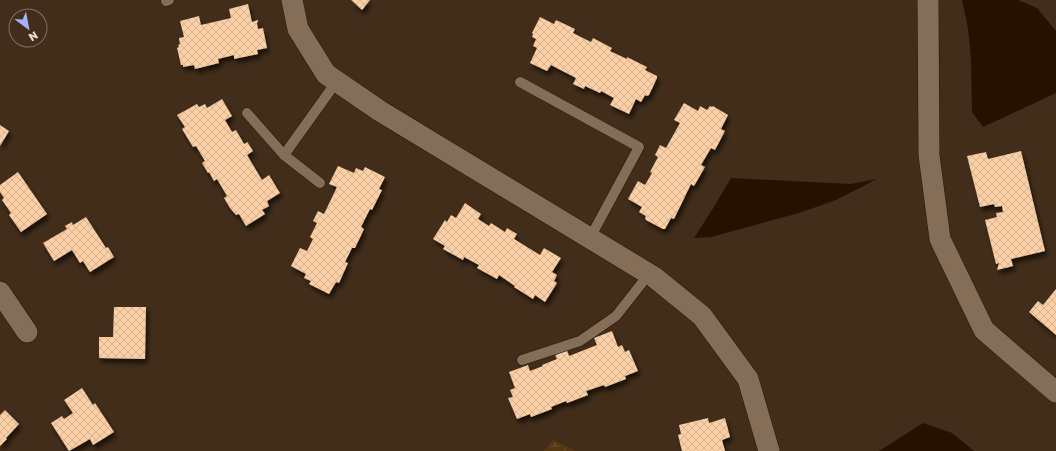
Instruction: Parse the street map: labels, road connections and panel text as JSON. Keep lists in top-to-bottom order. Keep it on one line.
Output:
{"north":"bottom right"}
